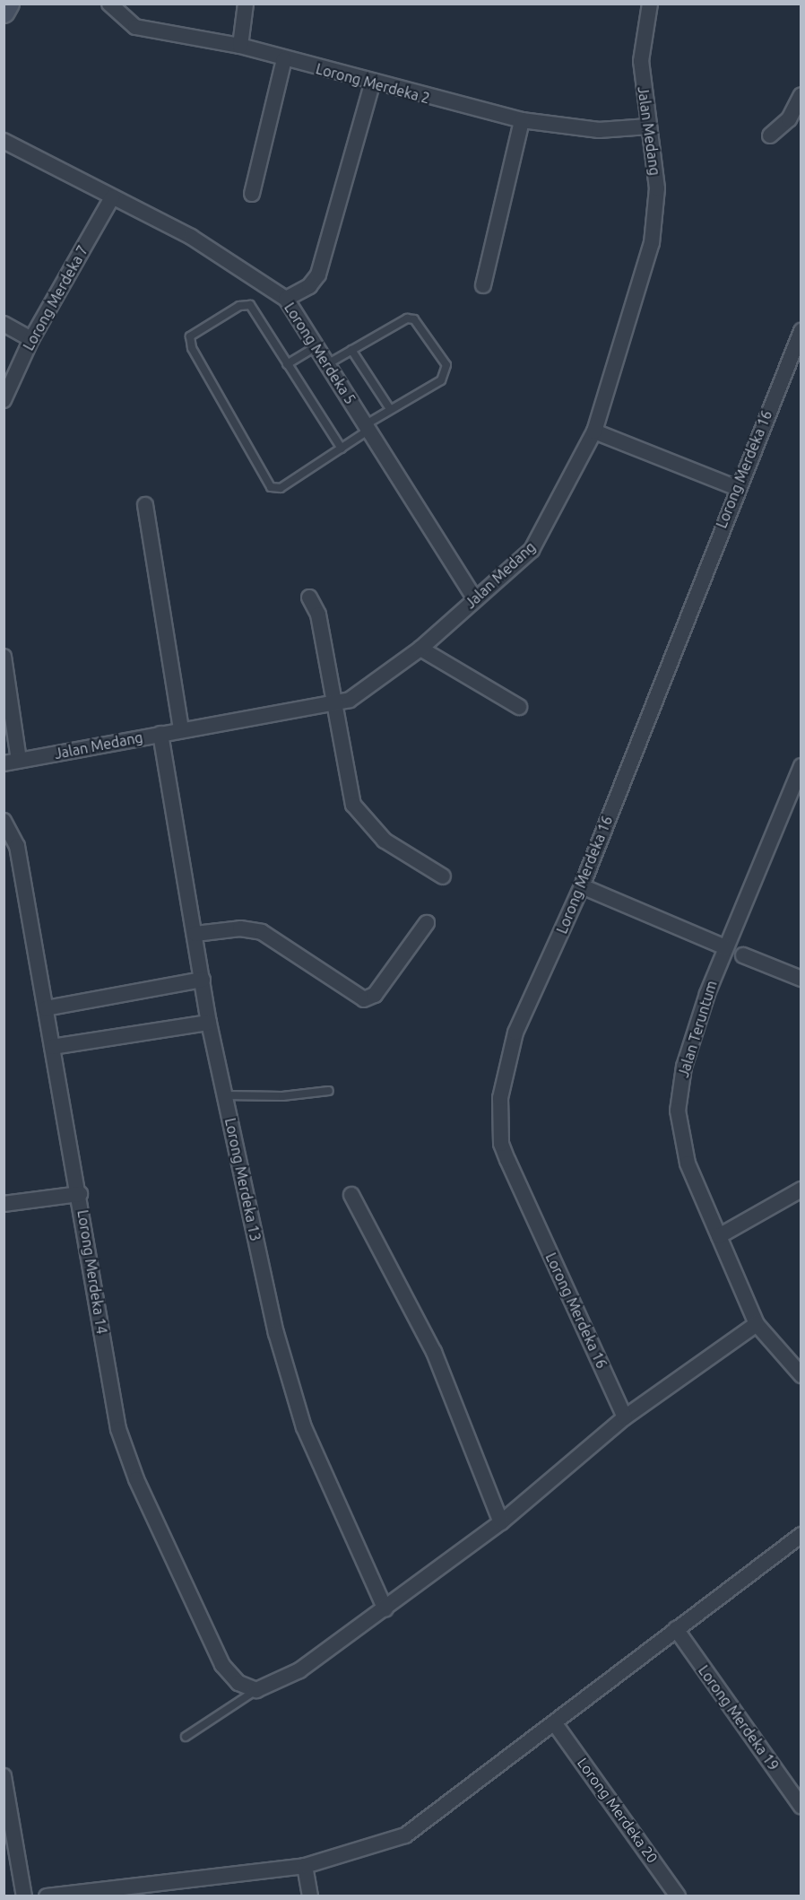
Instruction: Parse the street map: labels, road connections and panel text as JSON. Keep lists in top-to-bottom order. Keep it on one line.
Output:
{"streets":{"street":["Lorong Merdeka 2","Jalan Medang","Lorong Merdeka 7","Lorong Merdeka 5","Lorong Merdeka 16","Jalan Teruntum","Lorong Merdeka 13","Lorong Merdeka 14","Lorong Merdeka 19","Lorong Merdeka 20"]},"crossings":[["Lorong Merdeka 2","Jalan Medang"],["Jalan Medang","Lorong Merdeka 5"],["Jalan Medang","Lorong Merdeka 13"],["Lorong Merdeka 7","Lorong Merdeka 5"]]}
